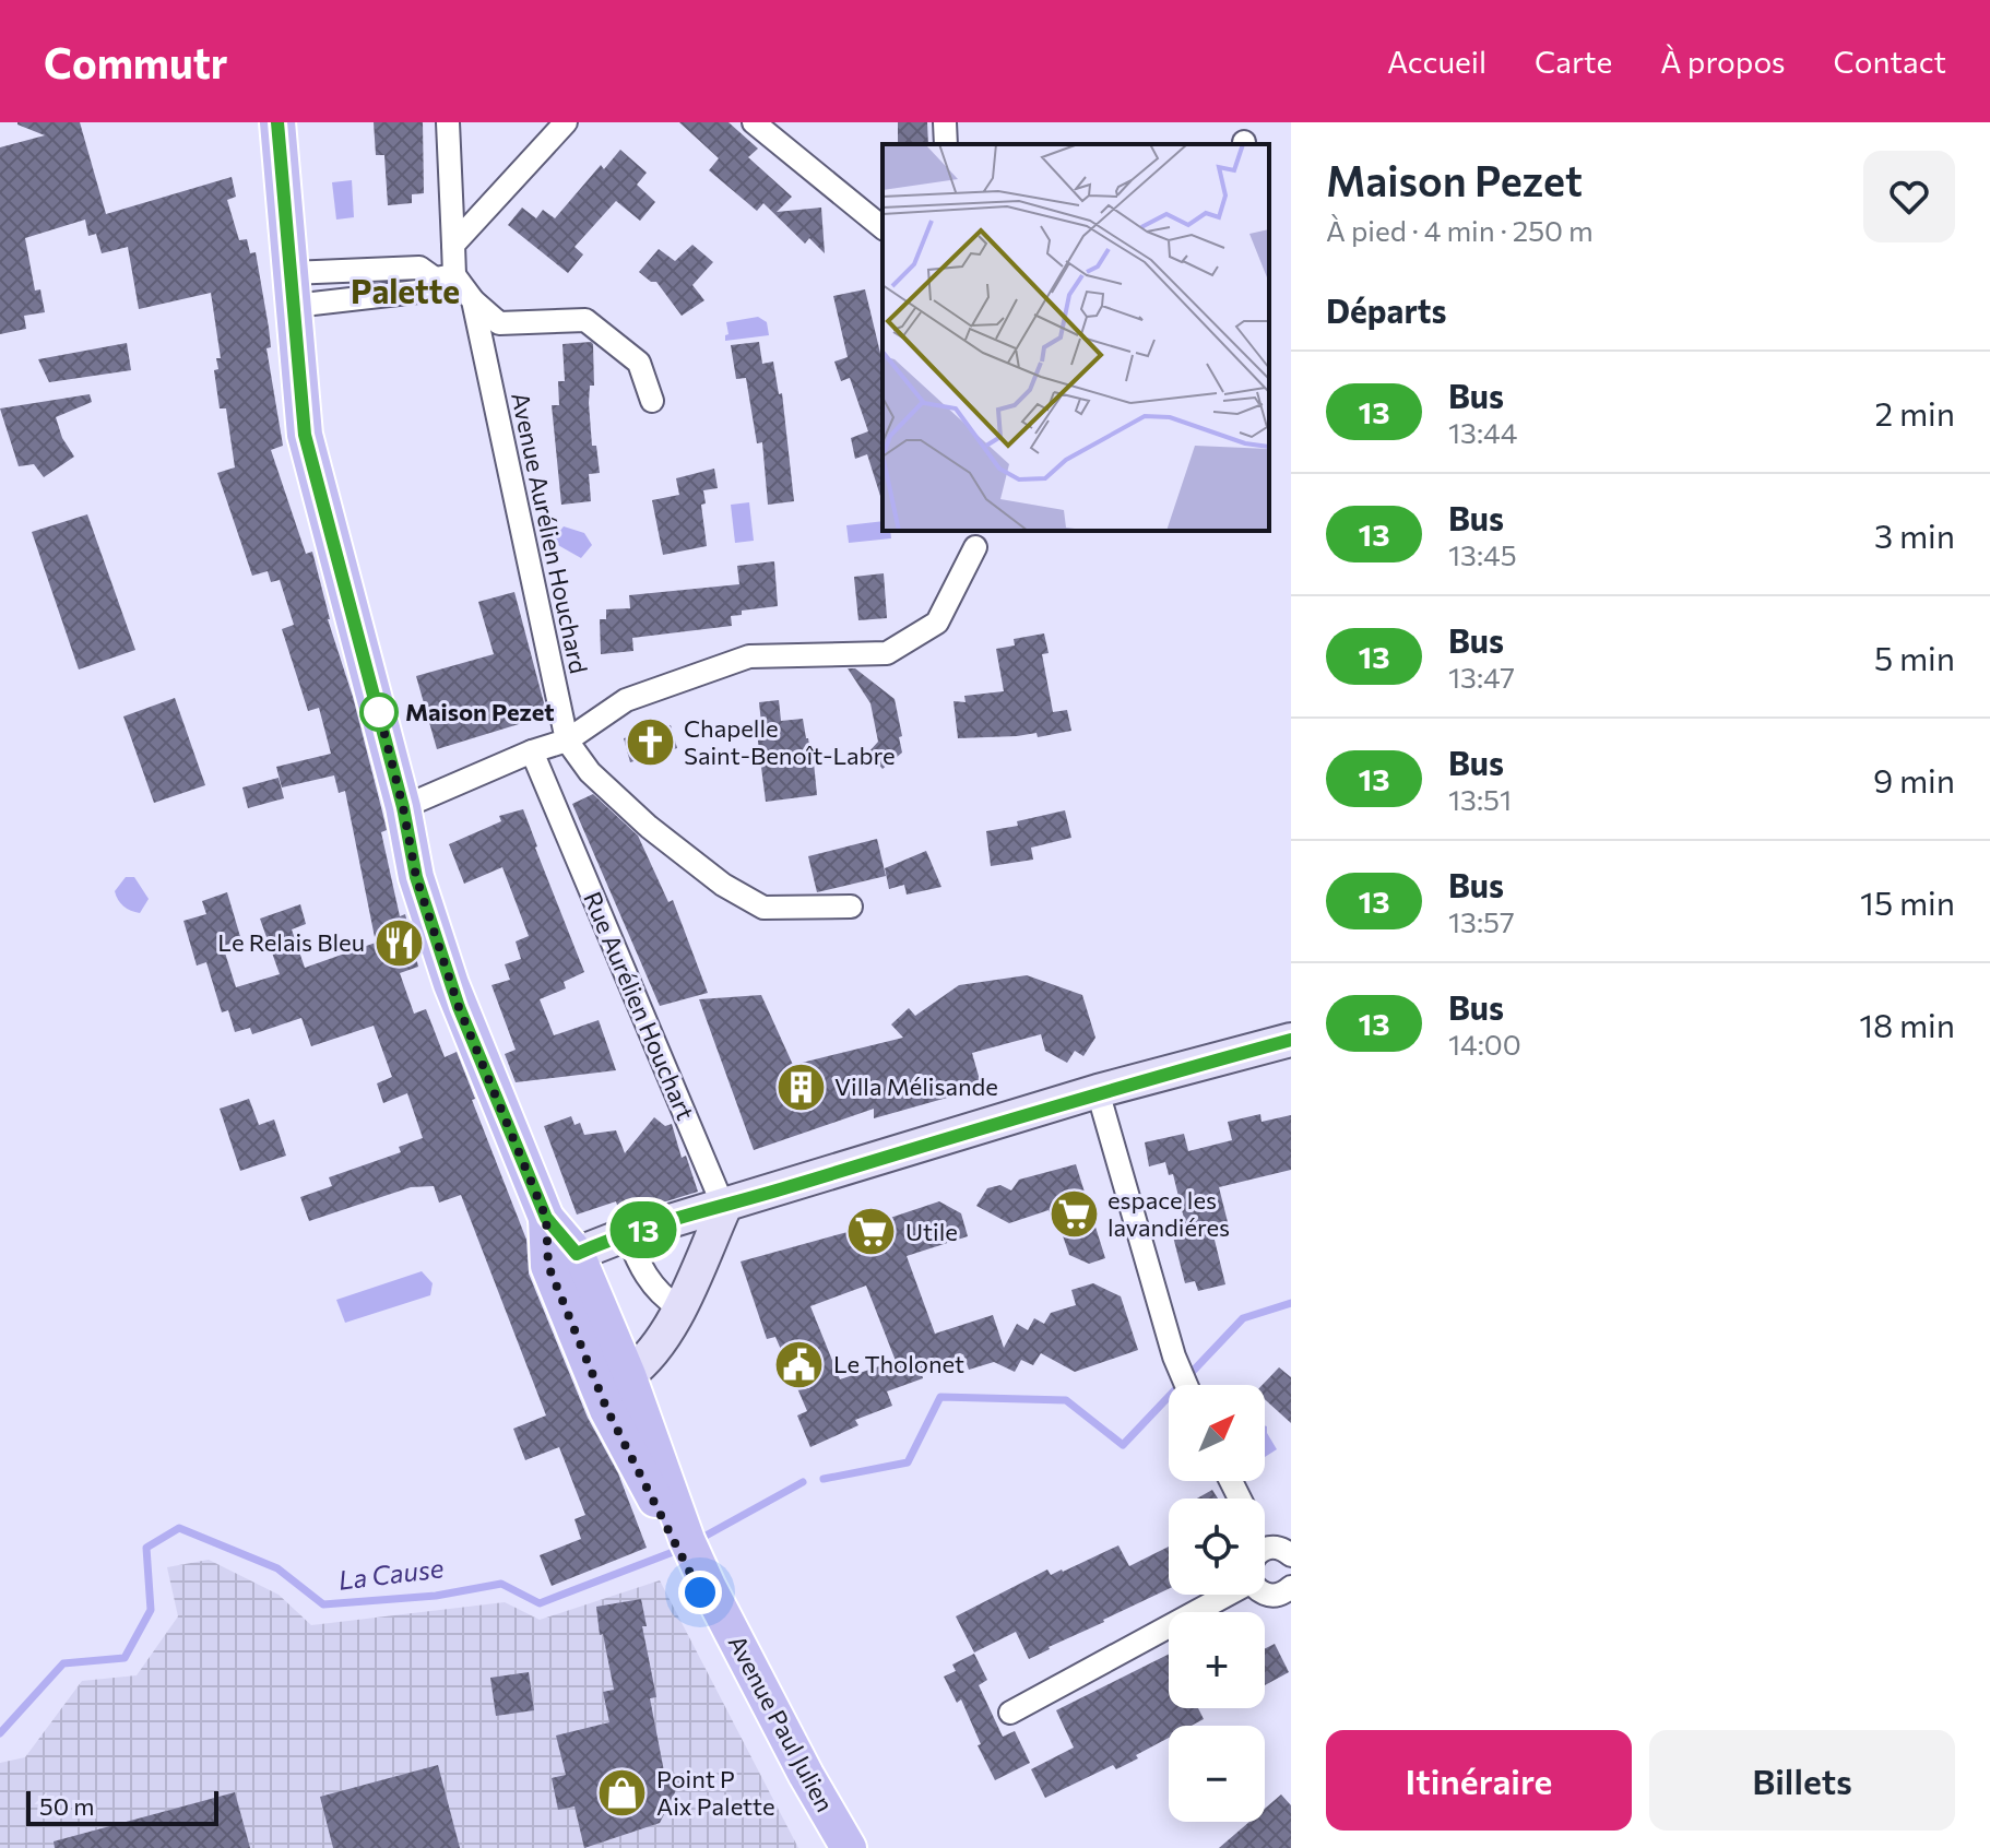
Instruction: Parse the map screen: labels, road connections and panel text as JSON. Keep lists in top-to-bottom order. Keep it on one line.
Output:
{"streets":{"main road":["Avenue Paul Julien"],"street":["Avenue Aurélien Houchard","Rue Aurélien Houchart"]},"districts":["Palette"],"water":["La Cause"],"places":{"other":["Maison Pezet"],"church":["Chapelle Saint-Benoît-Labre"],"restaurant":["Le Relais Bleu"],"building":["Villa Mélisande"],"supermarket":["espace les lavandiéres","Utile"],"public building":["Le Tholonet"],"shop":["Point P Aix Palette"]},"lines":["bus line 13"],"scale_bar":"50 m","north":"top right","page":{"header":"Commutr","nav":["Accueil","Carte","À propos","Contact"],"on_map":"13","heading":[["Maison Pezet","À pied · 4 min · 250 m"],"Départs"],"list":[{"mark":"13","name":"Bus","note":"13:44","value":"2 min"},{"mark":"13","name":"Bus","note":"13:45","value":"3 min"},{"mark":"13","name":"Bus","note":"13:47","value":"5 min"},{"mark":"13","name":"Bus","note":"13:51","value":"9 min"},{"mark":"13","name":"Bus","note":"13:57","value":"15 min"},{"mark":"13","name":"Bus","note":"14:00","value":"18 min"}],"map_buttons":["+","−"],"buttons":["Itinéraire","Billets"],"scale":"50 m"}}
